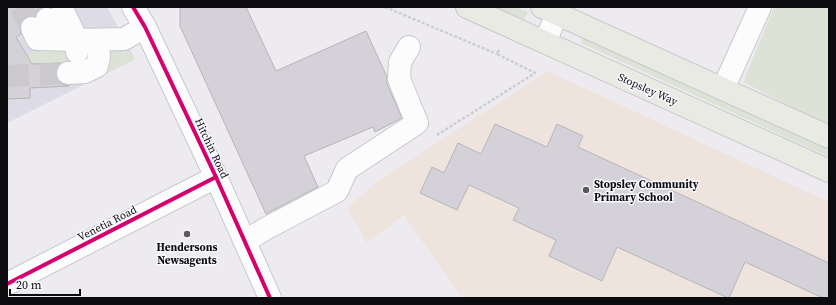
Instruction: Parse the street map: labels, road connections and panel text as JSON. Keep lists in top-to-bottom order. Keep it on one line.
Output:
{"streets":{"main road":["Stopsley Way"],"street":["Hitchin Road","Venetia Road"]},"crossings":[["Hitchin Road","Venetia Road"]],"places":["Stopsley Community Primary School","Hendersons Newsagents"],"scale_bar":"20 m"}
